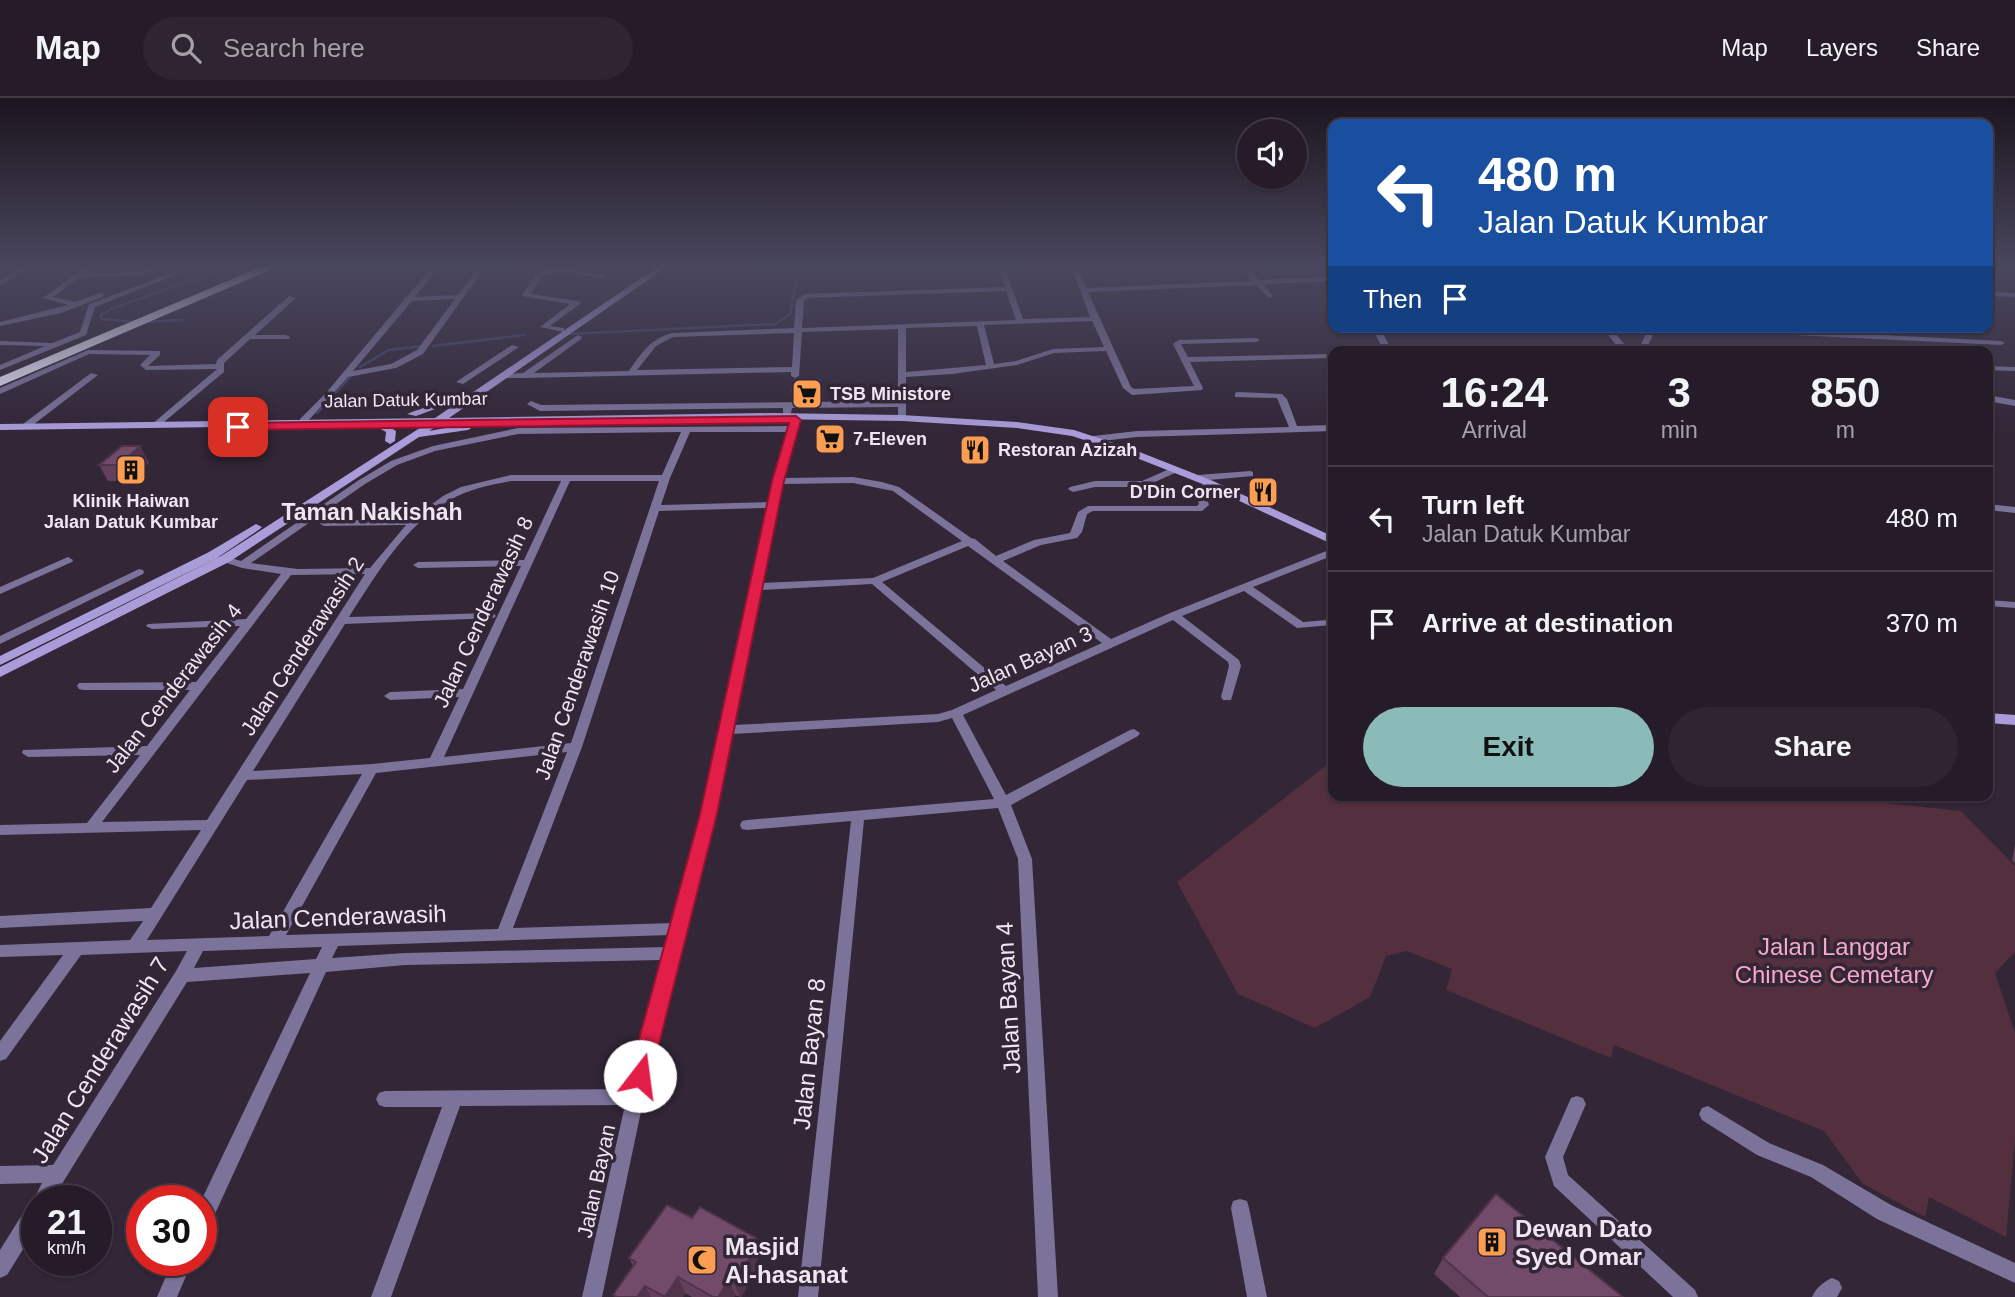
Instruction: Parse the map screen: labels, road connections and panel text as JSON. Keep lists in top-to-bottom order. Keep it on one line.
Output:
{"streets":{"main road":["Jalan Datuk Kumbar"],"street":["Jalan Cenderawasih 8","Jalan Cenderawasih 2","Jalan Bayan 3","Jalan Cenderawasih 10","Jalan Cenderawasih 4","Jalan Cenderawasih","Jalan Bayan 4","Jalan Bayan 8","Jalan Cenderawasih 7","Jalan Bayan"]},"crossings":[["Jalan Datuk Kumbar","Jalan Bayan"],["Jalan Cenderawasih 8","Jalan Cenderawasih 2"],["Jalan Cenderawasih 2","Jalan Cenderawasih 10"],["Jalan Cenderawasih 2","Jalan Cenderawasih"],["Jalan Bayan 3","Jalan Bayan 4"],["Jalan Bayan 3","Jalan Bayan"],["Jalan Cenderawasih 10","Jalan Cenderawasih"],["Jalan Cenderawasih","Jalan Cenderawasih 7"],["Jalan Cenderawasih","Jalan Bayan"]],"districts":["Taman Nakishah"],"parks":["Jalan Langgar Chinese Cemetary"],"places":{"supermarket":["TSB Ministore","7-Eleven"],"restaurant":["Restoran Azizah","D'Din Corner"],"building":["Klinik Haiwan Jalan Datuk Kumbar","Dewan Dato Syed Omar"],"mosque":["Masjid Al-hasanat"]},"page":{"header":"Map","search":"Search here","nav":["Map","Layers","Share"],"turn":["480 m","Jalan Datuk Kumbar"],"then":"Then","eta":["16:24","Arrival","3","min","850","m"],"list":[{"name":"Turn left","note":"Jalan Datuk Kumbar","value":"480 m"},{"name":"Arrive at destination","value":"370 m"}],"buttons":["Exit","Share"],"speed":"21 km/h","limit":"30"}}
